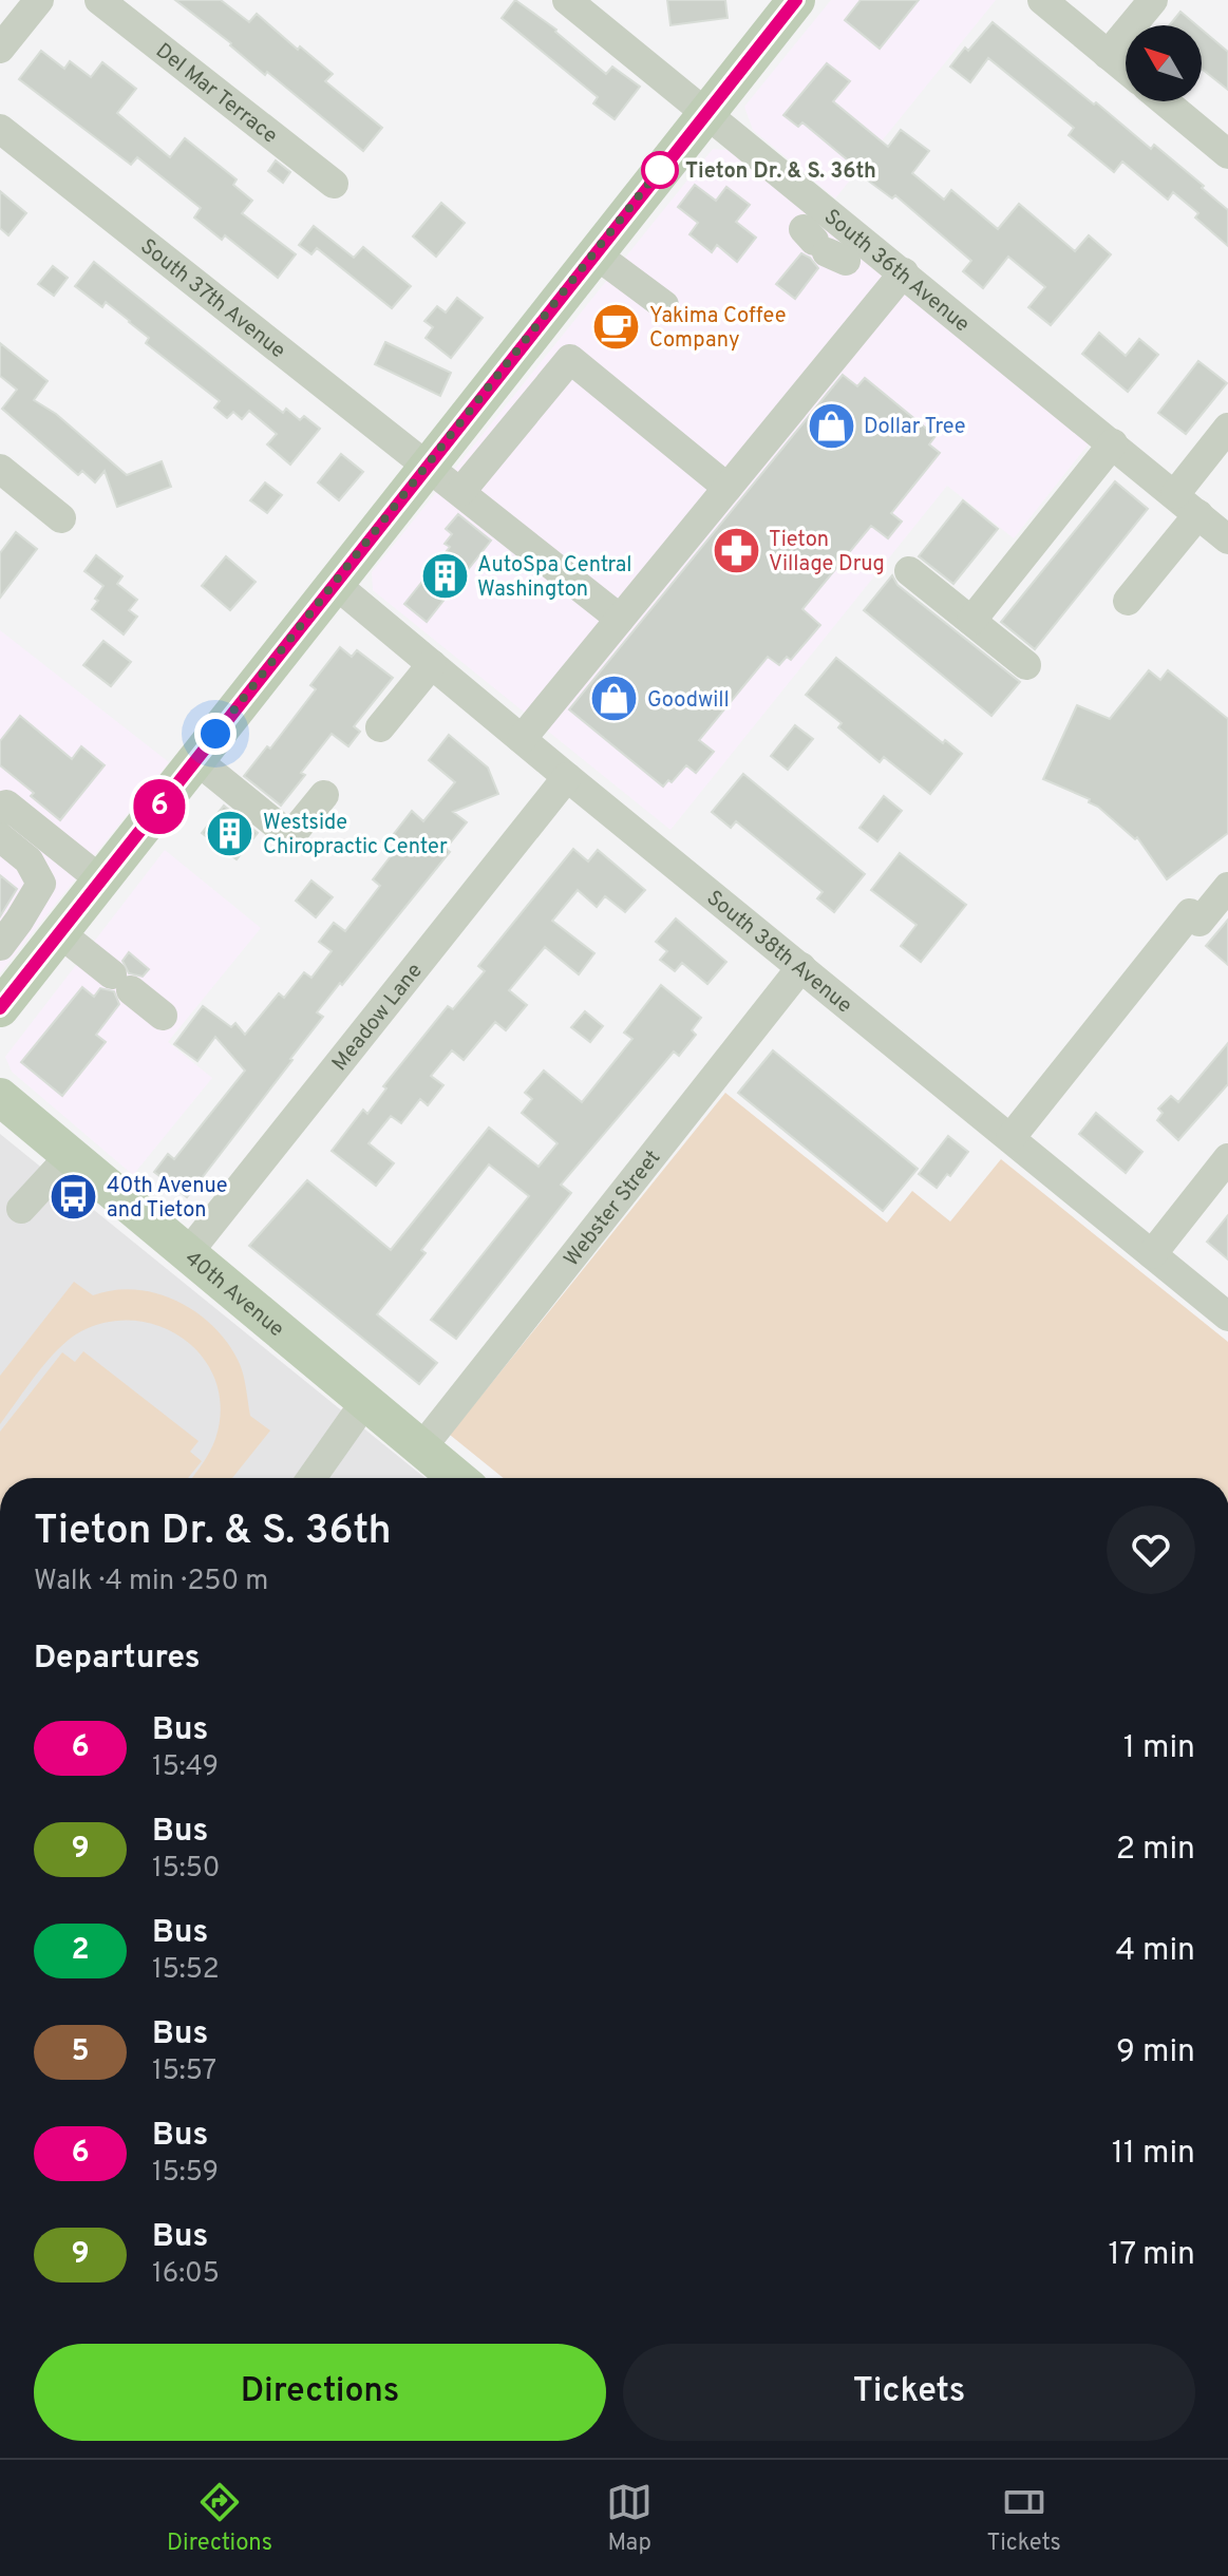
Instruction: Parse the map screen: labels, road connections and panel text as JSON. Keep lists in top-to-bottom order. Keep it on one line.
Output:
{"streets":{"main road":["40th Avenue"],"street":["Del Mar Terrace","South 36th Avenue","South 37th Avenue","South 38th Avenue","Meadow Lane","Webster Street"]},"crossings":[["South 38th Avenue","Meadow Lane"],["South 38th Avenue","Webster Street"],["Meadow Lane","40th Avenue"],["Webster Street","40th Avenue"]],"places":{"other":["Tieton Dr. & S. 36th"],"cafe":["Yakima Coffee Company"],"shop":["Dollar Tree","Goodwill"],"pharmacy":["Tieton Village Drug"],"building":["AutoSpa Central Washington","Westside Chiropractic Center"],"bus stop":["40th Avenue and Tieton"]},"lines":["bus line 6"],"north":"top left","page":{"on_map":"6","heading":[["Tieton Dr. & S. 36th","Walk · 4 min · 250 m"],"Departures"],"list":[{"mark":"6","name":"Bus","note":"15:49","value":"1 min"},{"mark":"9","name":"Bus","note":"15:50","value":"2 min"},{"mark":"2","name":"Bus","note":"15:52","value":"4 min"},{"mark":"5","name":"Bus","note":"15:57","value":"9 min"},{"mark":"6","name":"Bus","note":"15:59","value":"11 min"},{"mark":"9","name":"Bus","note":"16:05","value":"17 min"}],"buttons":["Directions","Tickets"],"tabs":["Directions","Map","Tickets"]}}
